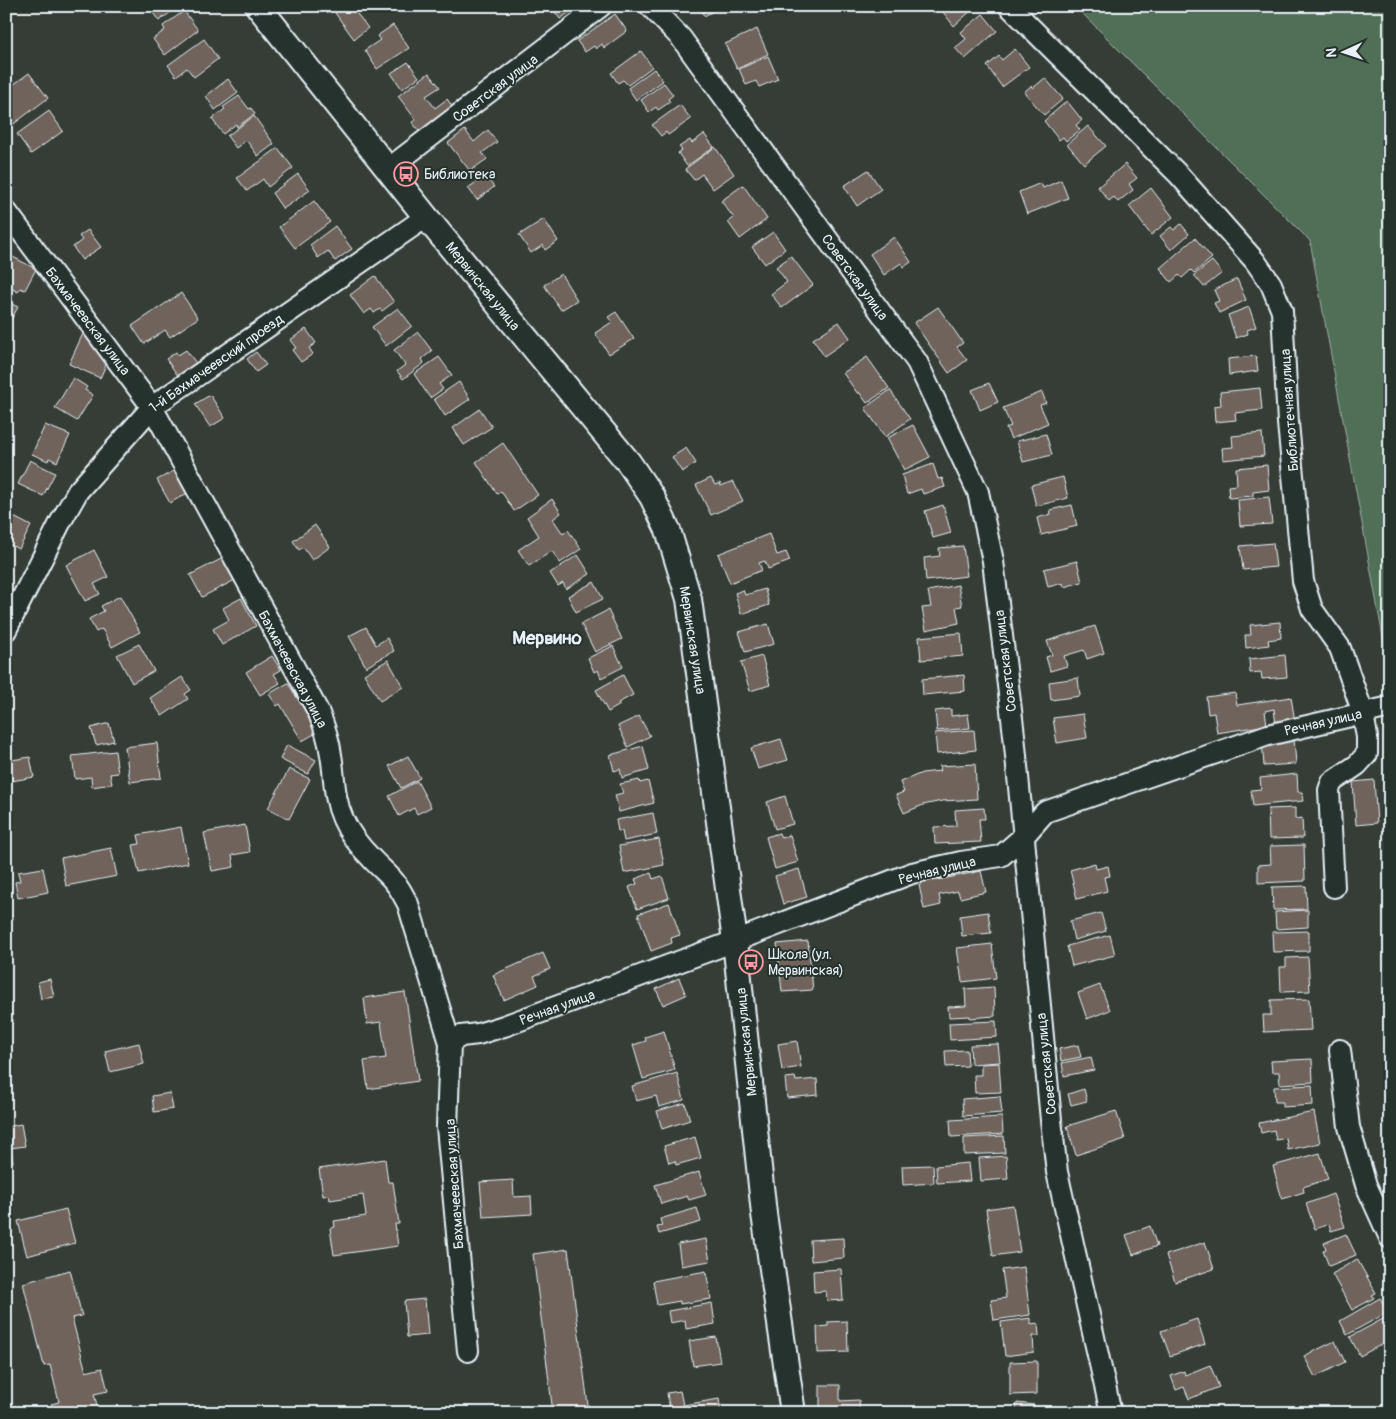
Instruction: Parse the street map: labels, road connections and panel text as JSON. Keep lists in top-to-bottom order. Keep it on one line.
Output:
{"streets":{"street":["Советская улица","Мервинская улица","Бахмачеевская улица","1-й Бахмачеевский проезд","Библиотечная улица","Речная улица"]},"crossings":[["Советская улица","Мервинская улица"],["Советская улица","Речная улица"],["Мервинская улица","1-й Бахмачеевский проезд"],["Мервинская улица","Речная улица"],["Бахмачеевская улица","1-й Бахмачеевский проезд"],["Бахмачеевская улица","Речная улица"],["Библиотечная улица","Речная улица"]],"districts":["Мервино"],"places":{"bus stop":["Библиотека","Школа (ул. Мервинская)"]},"north":"left"}
